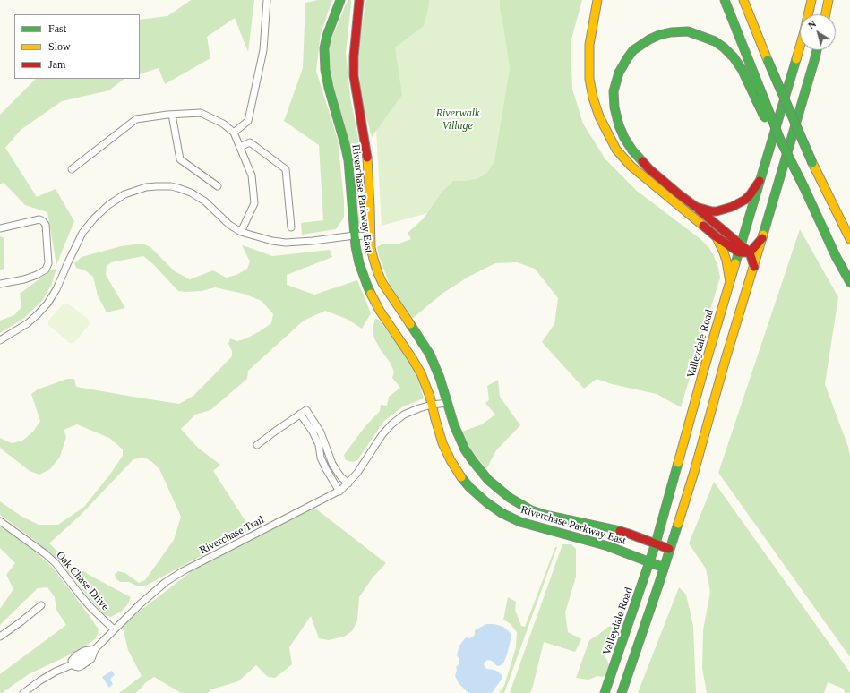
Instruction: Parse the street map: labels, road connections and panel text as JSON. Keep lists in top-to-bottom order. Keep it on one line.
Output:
{"streets":{"main road":["Riverchase Parkway East","Valleydale Road"],"street":["Riverchase Trail","Oak Chase Drive"]},"crossings":[["Riverchase Parkway East","Valleydale Road"],["Riverchase Parkway East","Riverchase Trail"],["Riverchase Trail","Oak Chase Drive"]],"parks":["Riverwalk Village"],"legend":["Fast","Slow","Jam"],"north":"top left"}
